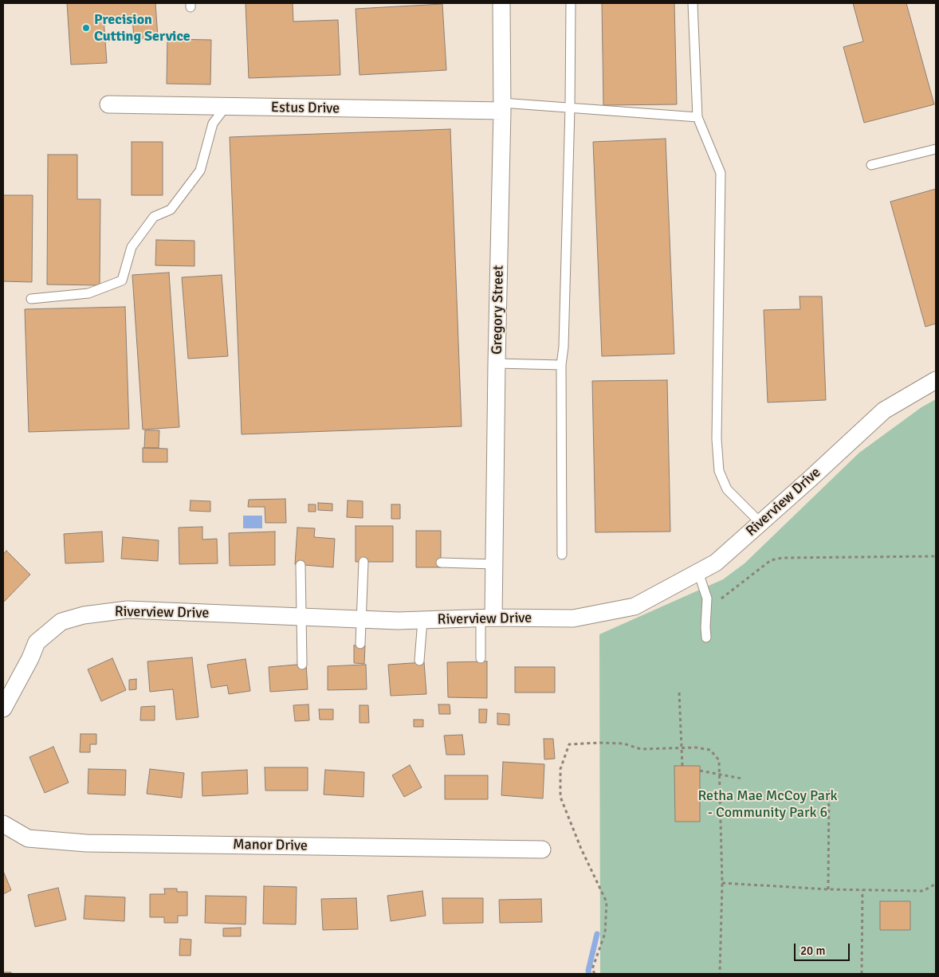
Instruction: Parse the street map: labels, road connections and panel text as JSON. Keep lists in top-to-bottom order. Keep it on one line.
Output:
{"streets":{"street":["Estus Drive","Gregory Street","Riverview Drive","Manor Drive"]},"crossings":[["Estus Drive","Gregory Street"],["Gregory Street","Riverview Drive"]],"parks":["Retha Mae McCoy Park - Community Park 6"],"places":["Precision Cutting Service"],"scale_bar":"20 m"}
